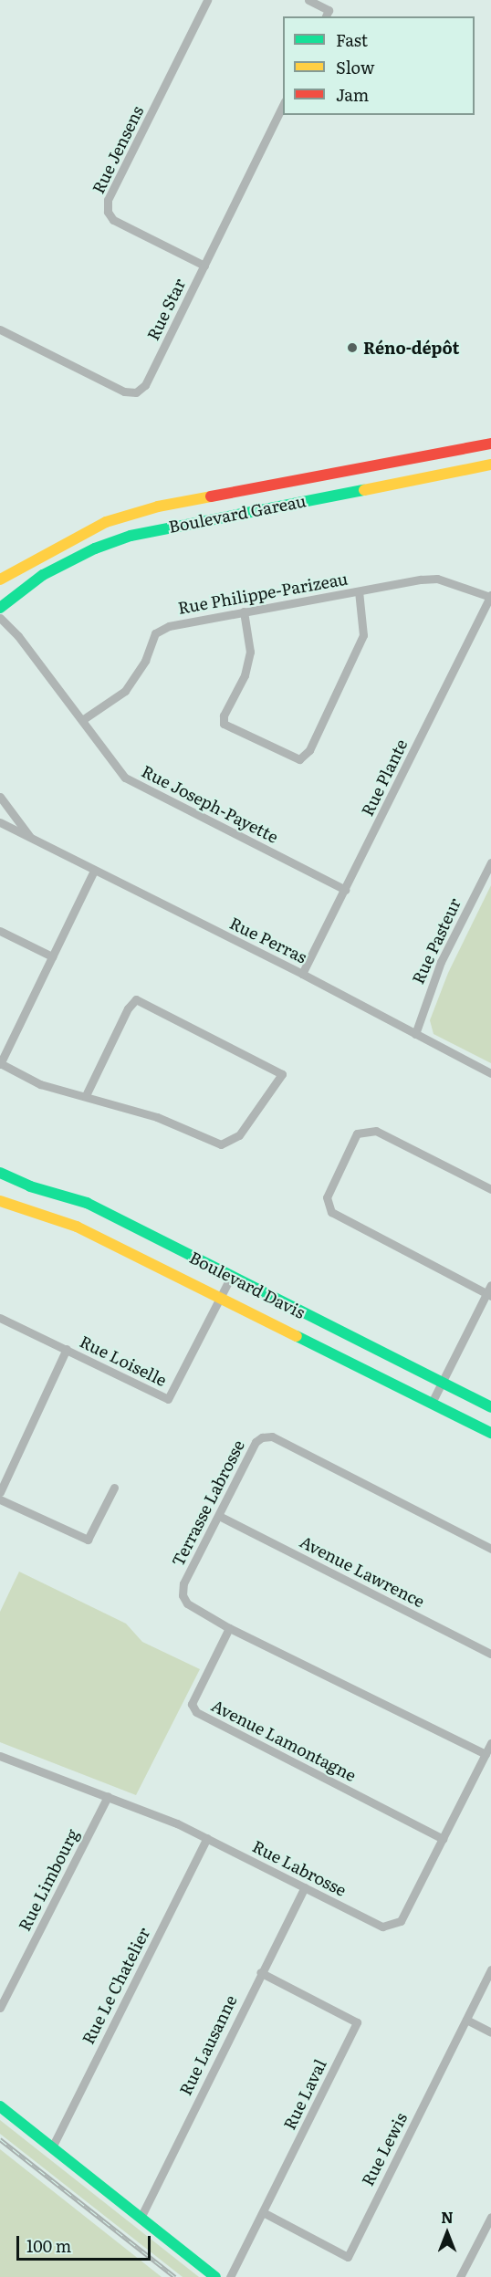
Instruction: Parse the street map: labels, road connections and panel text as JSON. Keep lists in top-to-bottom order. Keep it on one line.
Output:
{"streets":{"street":["Rue Jensens","Rue Star","Boulevard Gareau","Rue Philippe-Parizeau","Rue Plante","Rue Joseph-Payette","Rue Perras","Rue Pasteur","Boulevard Davis","Rue Loiselle","Terrasse Labrosse","Avenue Lawrence","Avenue Lamontagne","Rue Labrosse","Rue Limbourg","Rue Le Chatelier","Rue Lausanne","Rue Laval","Rue Lewis"]},"crossings":[["Rue Jensens","Rue Star"],["Rue Philippe-Parizeau","Rue Plante"],["Rue Philippe-Parizeau","Rue Joseph-Payette"],["Rue Plante","Rue Joseph-Payette"],["Rue Plante","Rue Perras"],["Rue Perras","Rue Pasteur"],["Boulevard Davis","Rue Loiselle"],["Terrasse Labrosse","Avenue Lawrence"],["Terrasse Labrosse","Avenue Lamontagne"],["Terrasse Labrosse","Rue Labrosse"],["Avenue Lamontagne","Rue Labrosse"],["Rue Labrosse","Rue Limbourg"],["Rue Labrosse","Rue Le Chatelier"],["Rue Labrosse","Rue Lausanne"],["Rue Lausanne","Rue Laval"],["Rue Laval","Rue Lewis"]],"places":["Réno-dépôt"],"legend":["Fast","Slow","Jam"],"scale_bar":"100 m","north":"top"}
